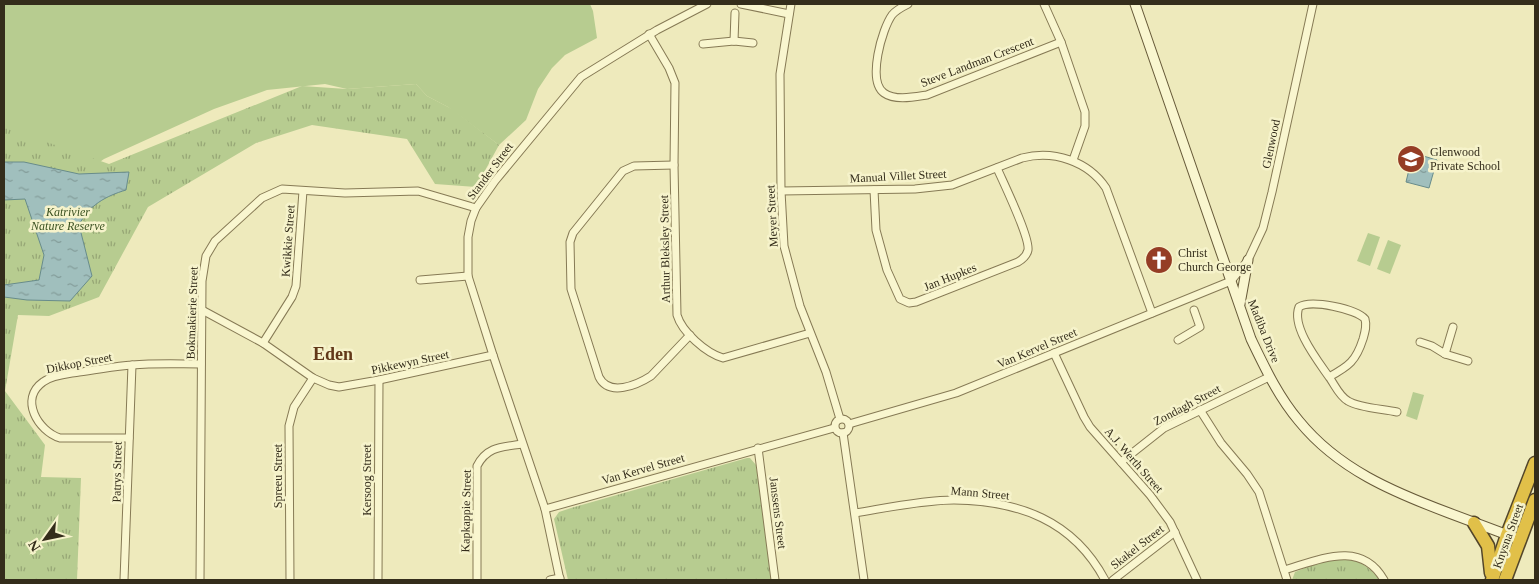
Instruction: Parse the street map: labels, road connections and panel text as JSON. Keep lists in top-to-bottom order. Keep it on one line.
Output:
{"streets":{"highway":["Knysna Street"],"street":["Steve Landman Crescent","Glenwood","Stander Street","Manual Villet Street","Meyer Street","Kwikkie Street","Arthur Bleksley Street","Jan Hupkes","Bokmakierie Street","Madiba Drive","Van Kervel Street","Pikkewyn Street","Dikkop Street","Zondagh Street","A.J. Werth Street","Patrys Street","Spreeu Street","Kersoog Street","Mann Street","Kapkappie Street","Janssens Street","Skakel Street"]},"crossings":[["Glenwood","Madiba Drive"],["Glenwood","Van Kervel Street"],["Stander Street","Arthur Bleksley Street"],["Stander Street","Bokmakierie Street"],["Stander Street","Van Kervel Street"],["Stander Street","Pikkewyn Street"],["Stander Street","Kapkappie Street"],["Manual Villet Street","Meyer Street"],["Manual Villet Street","Jan Hupkes"],["Manual Villet Street","Van Kervel Street"],["Meyer Street","Arthur Bleksley Street"],["Meyer Street","Van Kervel Street"],["Kwikkie Street","Bokmakierie Street"],["Kwikkie Street","Pikkewyn Street"],["Bokmakierie Street","Pikkewyn Street"],["Bokmakierie Street","Dikkop Street"],["Madiba Drive","Van Kervel Street"],["Madiba Drive","Zondagh Street"],["Madiba Drive","Knysna Street"],["Van Kervel Street","A.J. Werth Street"],["Van Kervel Street","Janssens Street"],["Pikkewyn Street","Spreeu Street"],["Pikkewyn Street","Kersoog Street"],["Dikkop Street","Patrys Street"],["Zondagh Street","A.J. Werth Street"],["A.J. Werth Street","Skakel Street"]],"districts":["Eden"],"parks":["Katrivier Nature Reserve"],"places":{"school or university":["Glenwood Private School"],"church":["Christ Church George"]},"north":"bottom left"}
